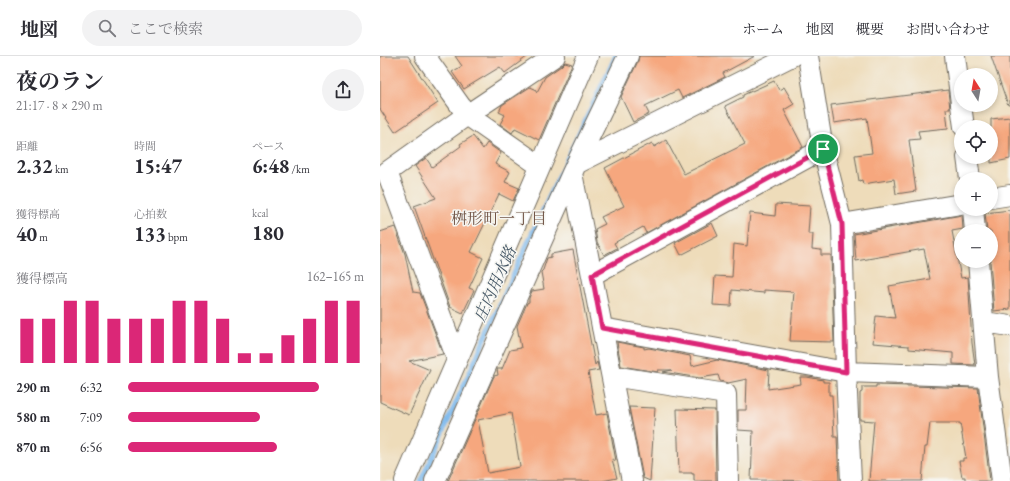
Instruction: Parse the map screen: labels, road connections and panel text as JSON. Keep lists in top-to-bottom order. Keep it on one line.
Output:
{"districts":["桝形町一丁目"],"water":["庄内用水路"],"north":"top","page":{"header":"地図","search":"ここで検索","nav":["ホーム","地図","概要","お問い合わせ"],"heading":["夜のラン","21:17 · 8 × 290 m"],"map_buttons":["+","−"],"stats":[["距離","2.32 km"],["時間","15:47"],["ペース","6:48 /km"],["獲得標高","40 m"],["心拍数","133 bpm"],["kcal","180"]],"chart":["獲得標高","162–165 m"],"list":[{"name":"290 m","note":"6:32"},{"name":"580 m","note":"7:09"},{"name":"870 m","note":"6:56"}]}}
